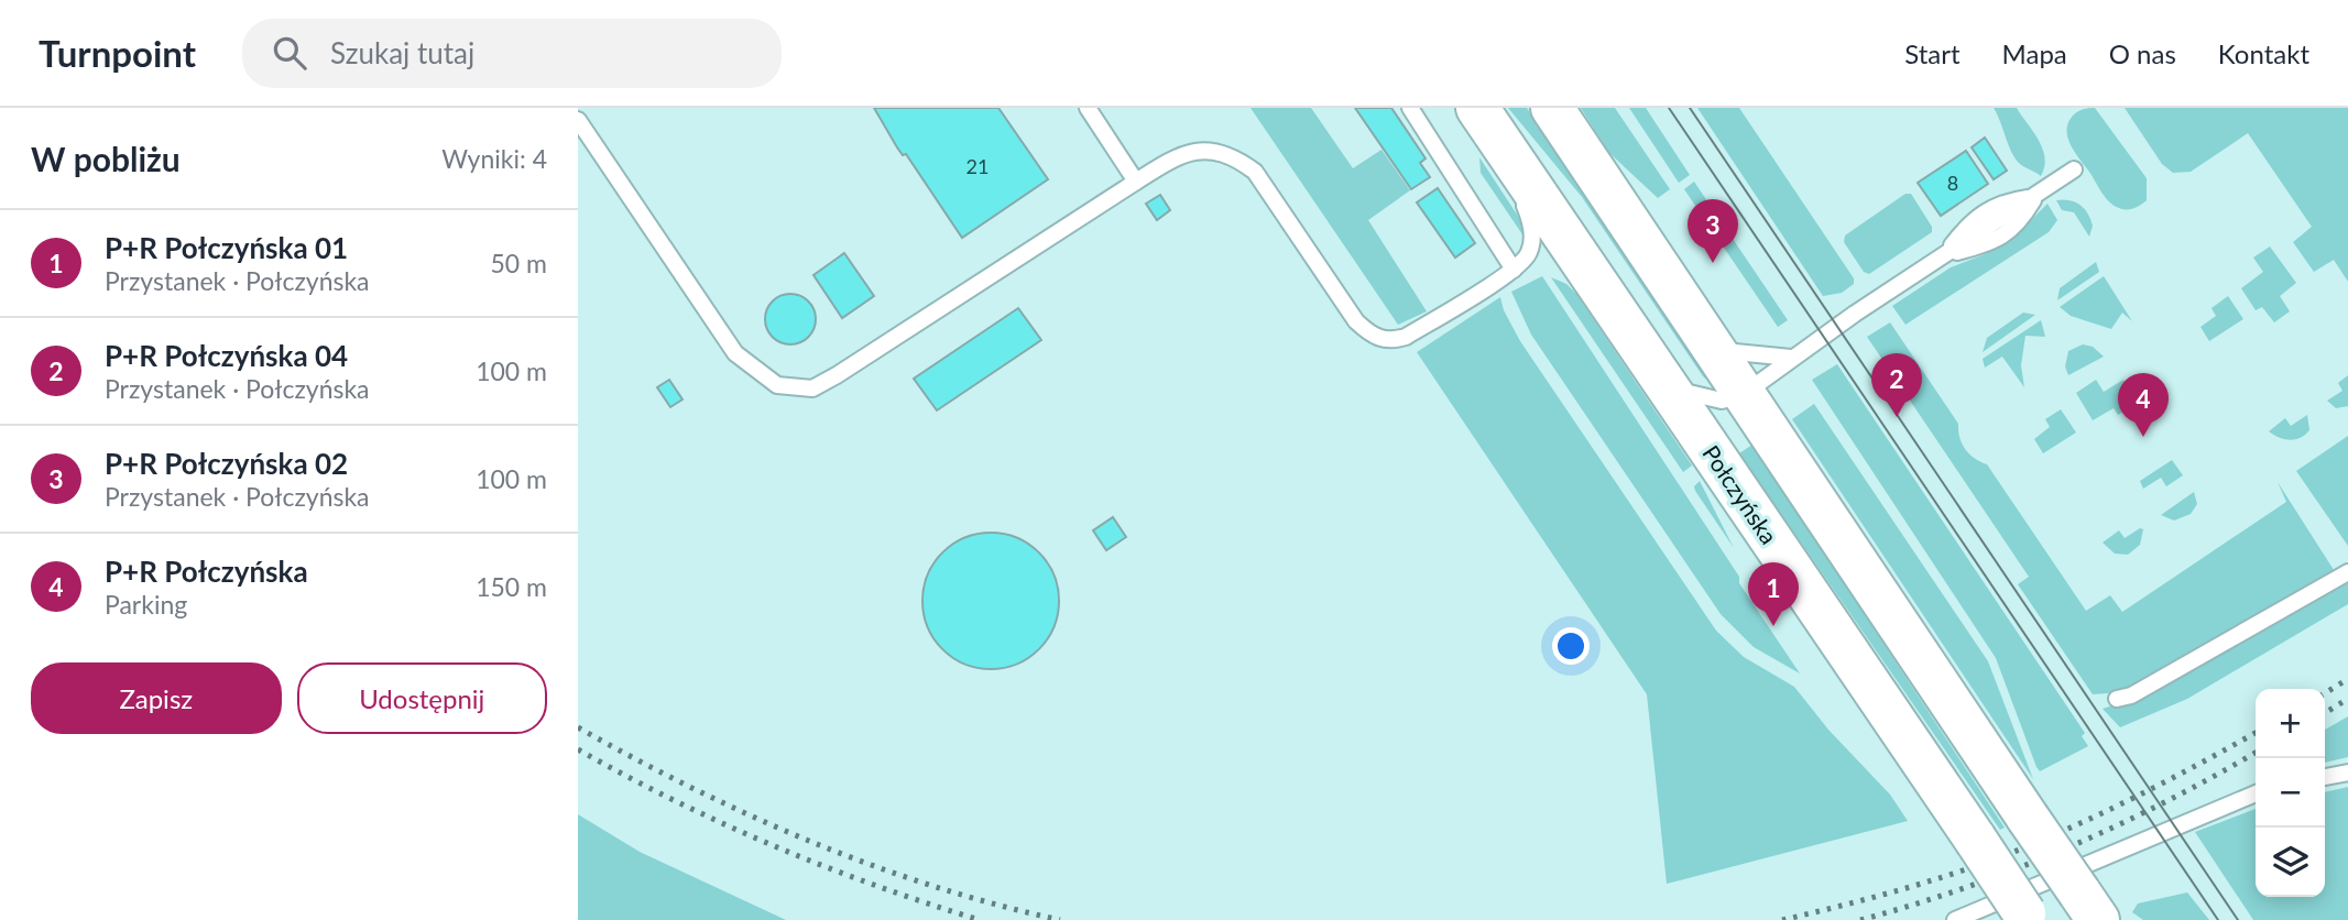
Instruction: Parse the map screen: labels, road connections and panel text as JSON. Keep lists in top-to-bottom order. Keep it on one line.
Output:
{"streets":{"main road":["Połczyńska"]},"house_numbers":["21","8"],"page":{"header":"Turnpoint","search":"Szukaj tutaj","nav":["Start","Mapa","O nas","Kontakt"],"heading":["W pobliżu","Wyniki: 4"],"pins":["3","2","4","1"],"list":[{"mark":"1","name":"P+R Połczyńska 01","note":"Przystanek · Połczyńska","value":"50 m"},{"mark":"2","name":"P+R Połczyńska 04","note":"Przystanek · Połczyńska","value":"100 m"},{"mark":"3","name":"P+R Połczyńska 02","note":"Przystanek · Połczyńska","value":"100 m"},{"mark":"4","name":"P+R Połczyńska","note":"Parking","value":"150 m"}],"buttons":["Zapisz","Udostępnij"],"map_buttons":["+","−"]}}
